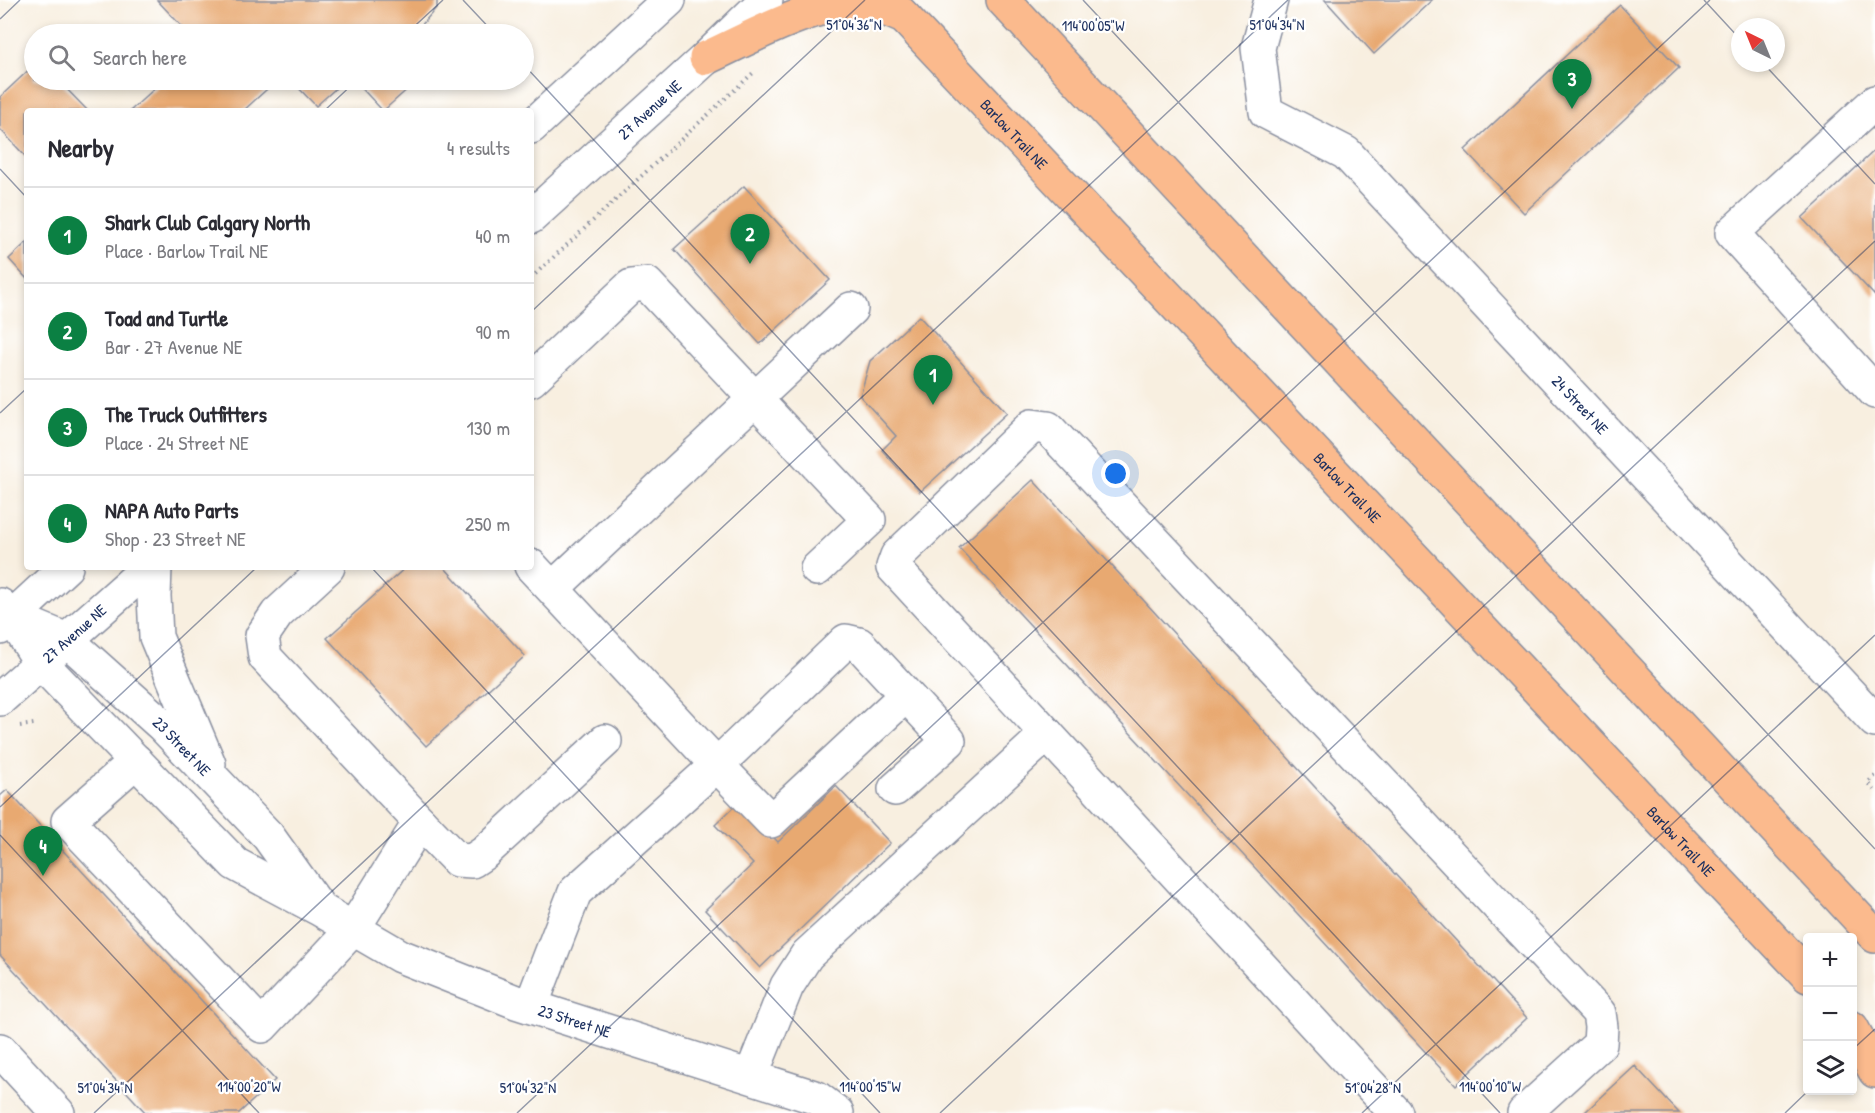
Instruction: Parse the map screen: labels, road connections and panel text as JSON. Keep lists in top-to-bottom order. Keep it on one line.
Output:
{"streets":{"main road":["Barlow Trail NE"],"street":["27 Avenue NE","24 Street NE","23 Street NE"]},"crossings":[["27 Avenue NE","23 Street NE"]],"north":"top left","page":{"search":"Search here","pins":["3","2","1","4"],"heading":["Nearby","4 results"],"list":[{"mark":"1","name":"Shark Club Calgary North","note":"Place · Barlow Trail NE","value":"40 m"},{"mark":"2","name":"Toad and Turtle","note":"Bar · 27 Avenue NE","value":"90 m"},{"mark":"3","name":"The Truck Outfitters","note":"Place · 24 Street NE","value":"130 m"},{"mark":"4","name":"NAPA Auto Parts","note":"Shop · 23 Street NE","value":"250 m"}],"map_buttons":["+","−"]},"coordinates":["51°04'36\"N","51°04'34\"N","114°00'05\"W","114°00'20\"W","114°00'15\"W","114°00'10\"W","51°04'32\"N","51°04'28\"N"]}
